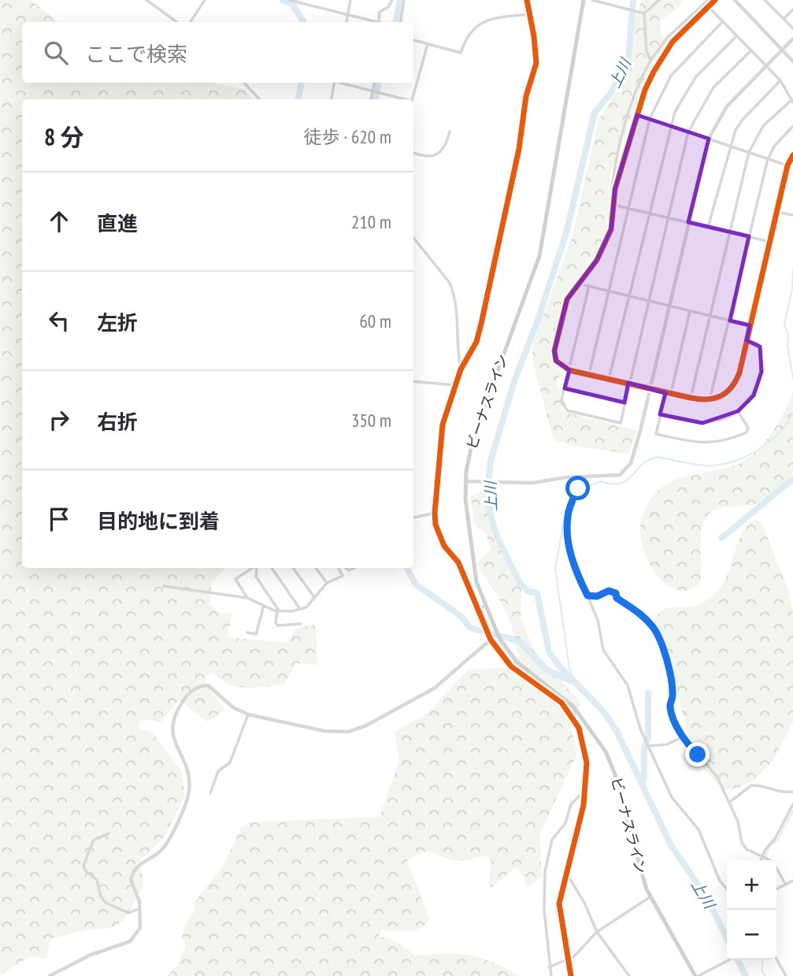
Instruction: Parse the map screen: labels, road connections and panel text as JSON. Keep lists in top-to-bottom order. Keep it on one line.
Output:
{"streets":{"main road":["ビーナスライン"]},"water":["上川"],"page":{"search":"ここで検索","heading":["8 分","徒歩 · 620 m"],"list":[["直進","210 m"],["左折","60 m"],["右折","350 m"],"目的地に到着"],"map_buttons":["+","−"]}}
